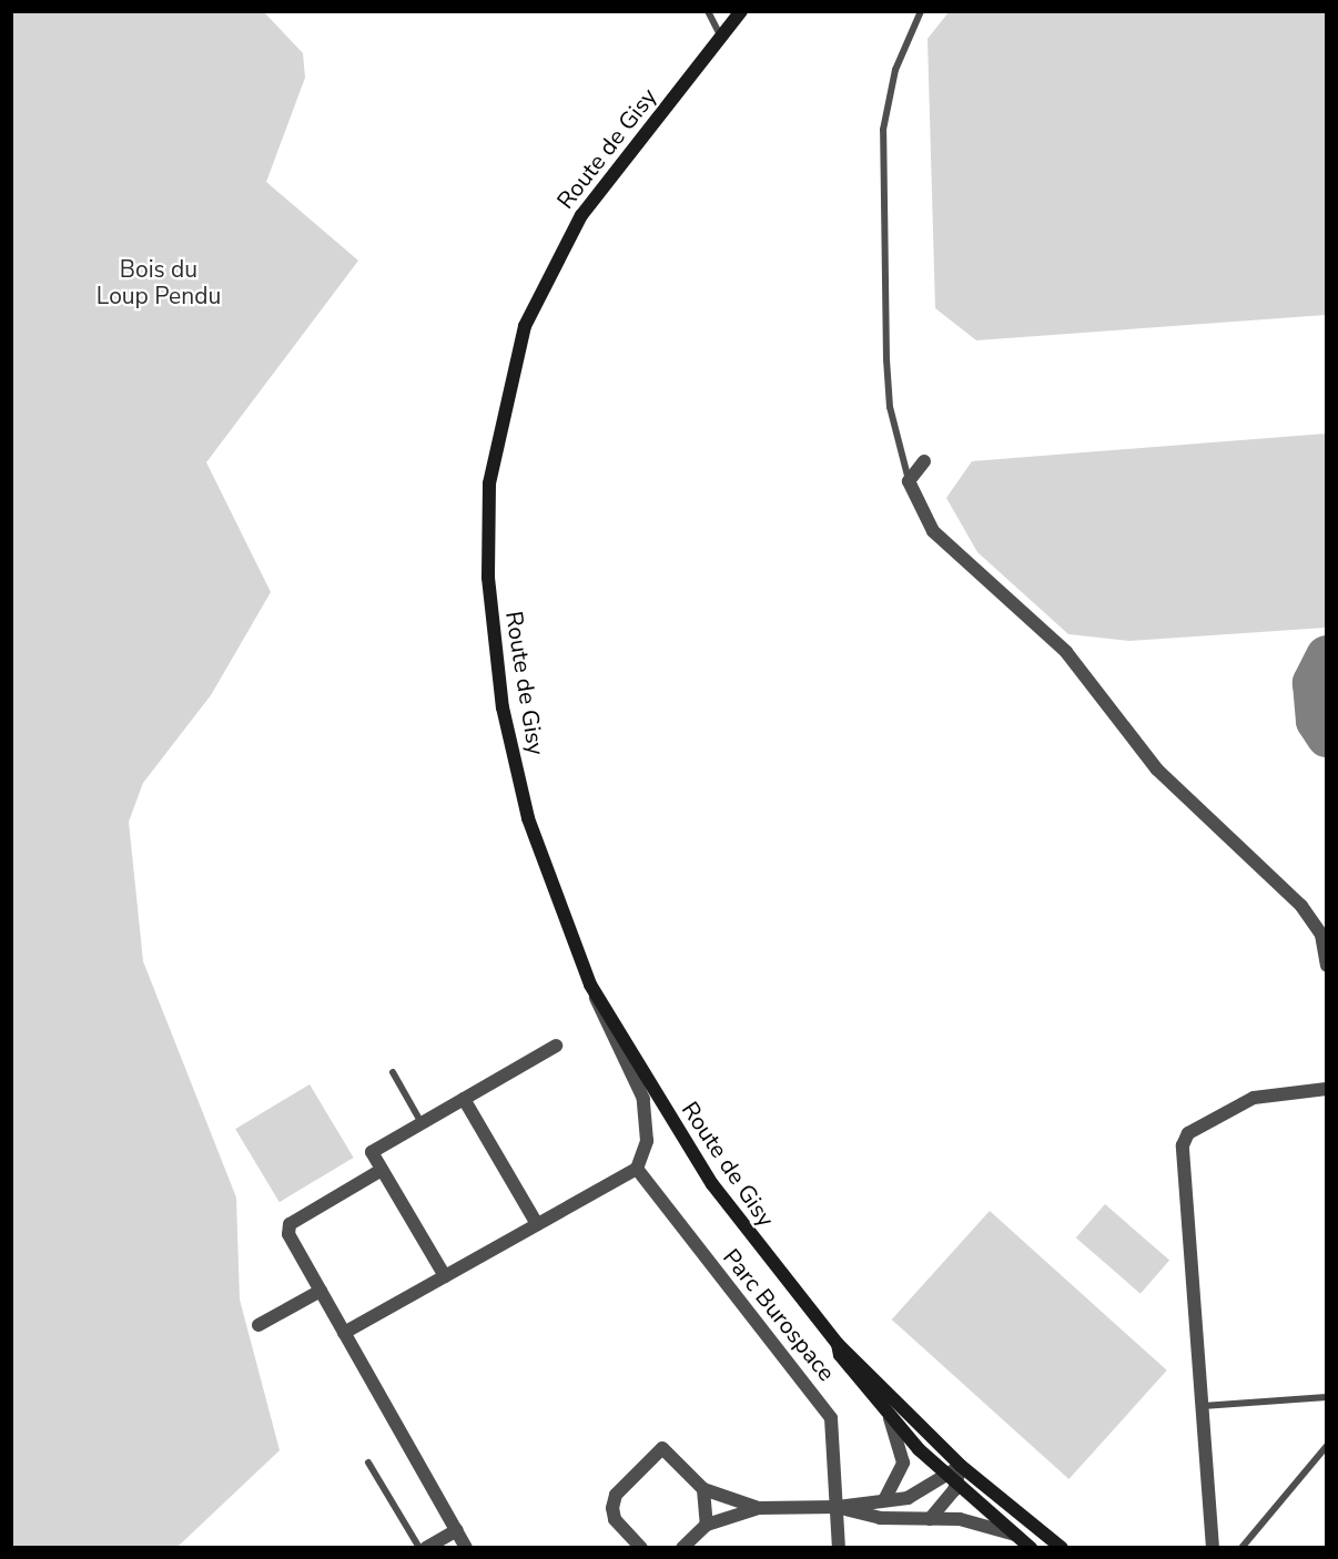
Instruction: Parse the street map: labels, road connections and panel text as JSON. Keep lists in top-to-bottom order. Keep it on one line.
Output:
{"streets":{"street":["Route de Gisy","Parc Burospace"]},"parks":["Bois du Loup Pendu"]}
